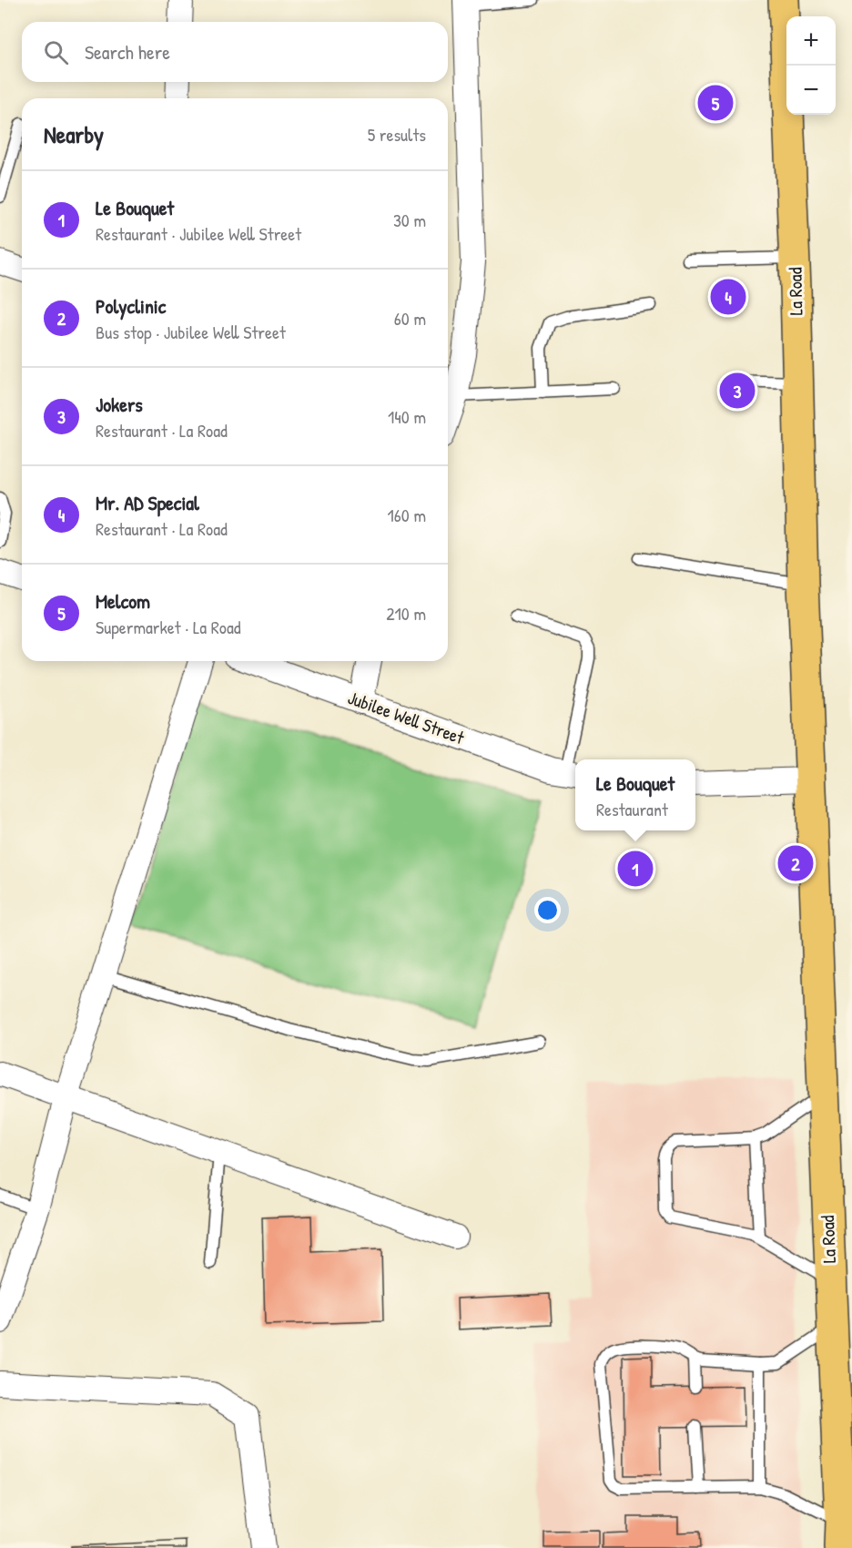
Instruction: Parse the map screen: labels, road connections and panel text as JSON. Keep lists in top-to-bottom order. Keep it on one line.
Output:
{"streets":{"main road":["La Road"],"street":["Jubilee Well Street"]},"page":{"map_buttons":["+","−"],"search":"Search here","pins":["5","4","3","2","1"],"heading":["Nearby","5 results"],"list":[{"mark":"1","name":"Le Bouquet","note":"Restaurant · Jubilee Well Street","value":"30 m"},{"mark":"2","name":"Polyclinic","note":"Bus stop · Jubilee Well Street","value":"60 m"},{"mark":"3","name":"Jokers","note":"Restaurant · La Road","value":"140 m"},{"mark":"4","name":"Mr. AD Special","note":"Restaurant · La Road","value":"160 m"},{"mark":"5","name":"Melcom","note":"Supermarket · La Road","value":"210 m"}],"popup":["Le Bouquet","Restaurant"]}}
